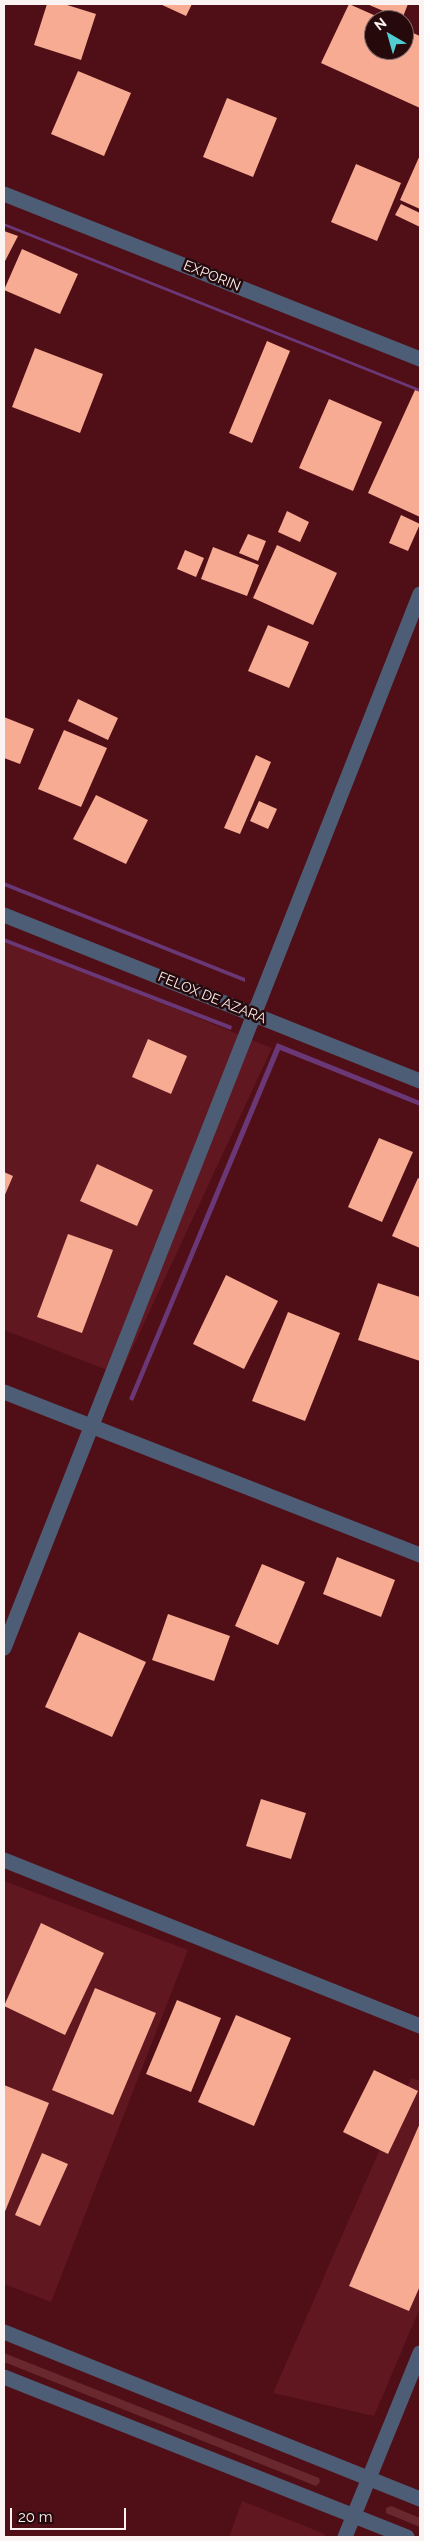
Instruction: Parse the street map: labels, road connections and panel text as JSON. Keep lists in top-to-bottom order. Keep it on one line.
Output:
{"streets":{"street":["EXPORIN","FELOX DE AZARA"]},"scale_bar":"20 m","north":"top left"}
